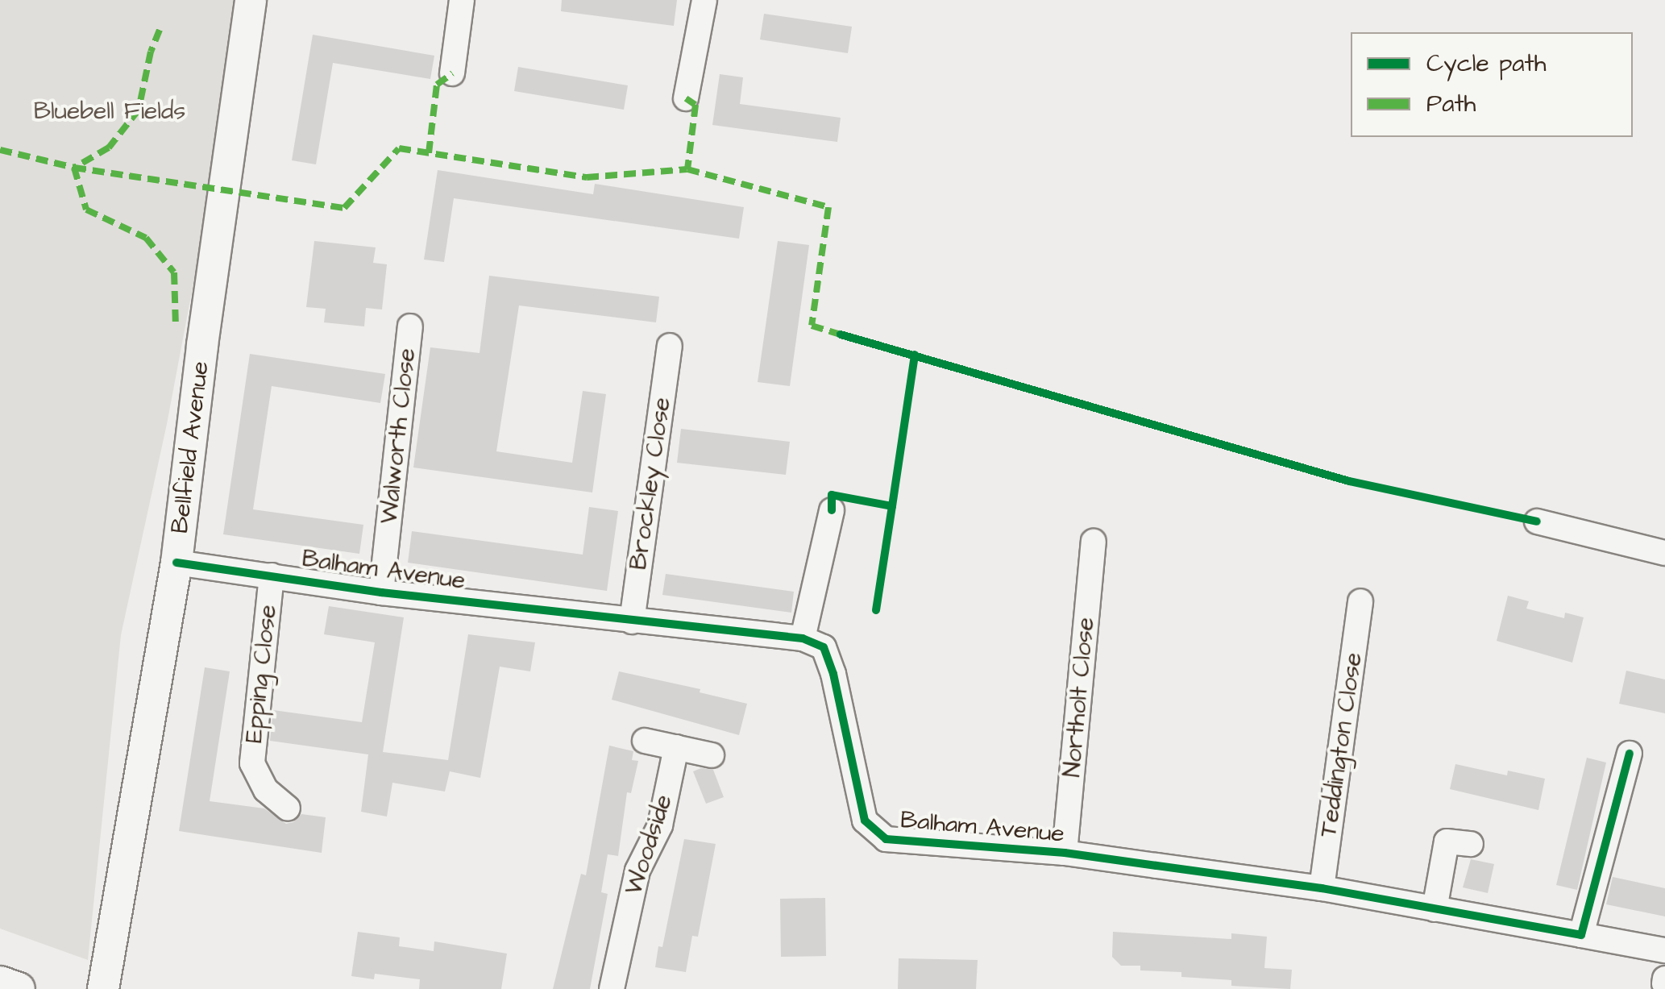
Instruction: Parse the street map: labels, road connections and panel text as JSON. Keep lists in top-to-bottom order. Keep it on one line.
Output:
{"streets":{"street":["Walworth Close","Bellfield Avenue","Brockley Close","Balham Avenue","Epping Close","Northolt Close","Teddington Close","Woodside"]},"crossings":[["Walworth Close","Balham Avenue"],["Bellfield Avenue","Balham Avenue"],["Brockley Close","Balham Avenue"],["Balham Avenue","Epping Close"],["Balham Avenue","Northolt Close"],["Balham Avenue","Teddington Close"]],"parks":["Bluebell Fields"],"legend":["Cycle path","Path"]}
